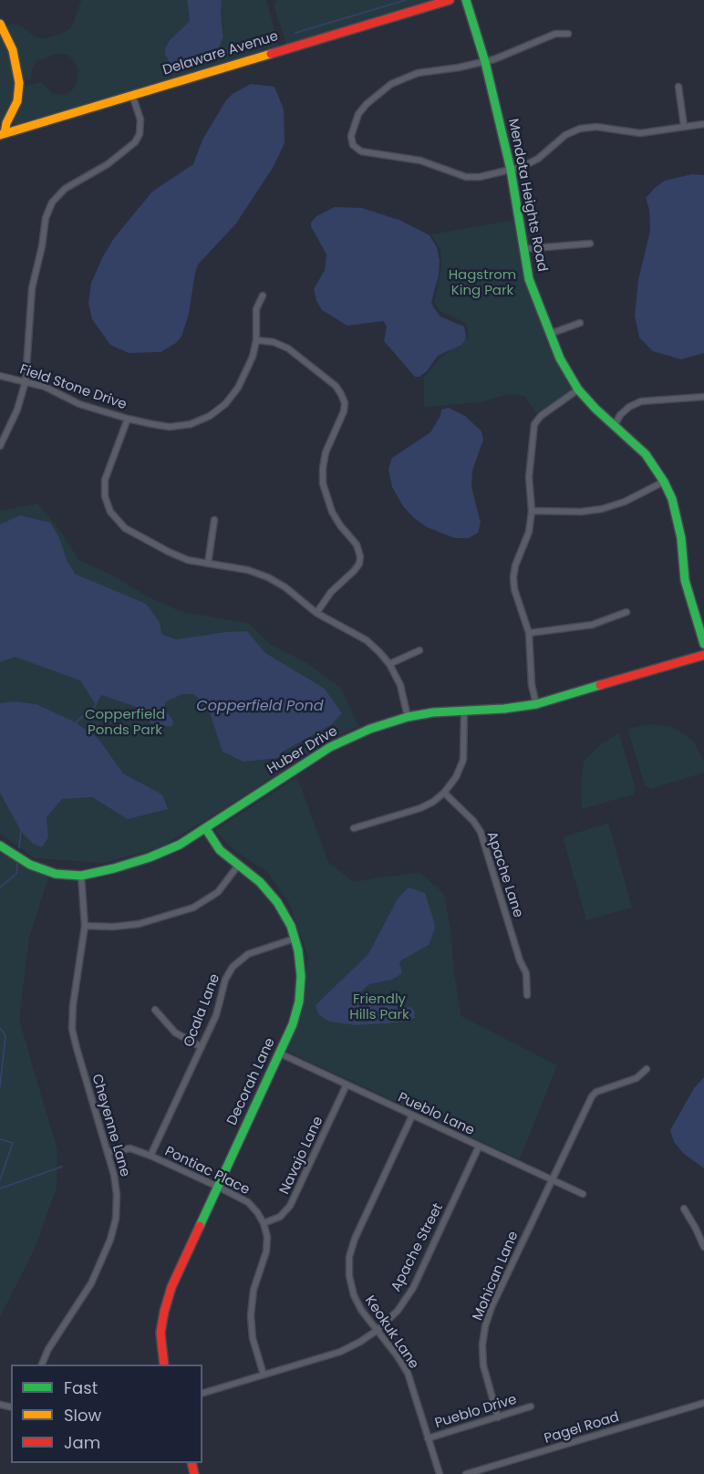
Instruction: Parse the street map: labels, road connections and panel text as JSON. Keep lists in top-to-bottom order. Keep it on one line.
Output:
{"streets":{"street":["Delaware Avenue","Mendota Heights Road","Field Stone Drive","Huber Drive","Apache Lane","Ocala Lane","Decorah Lane","Pueblo Lane","Cheyenne Lane","Navajo Lane","Pontiac Place","Apache Street","Mohican Lane","Keokuk Lane","Pueblo Drive","Pagel Road"]},"crossings":[["Huber Drive","Decorah Lane"],["Huber Drive","Cheyenne Lane"],["Ocala Lane","Decorah Lane"],["Ocala Lane","Pontiac Place"],["Decorah Lane","Pueblo Lane"],["Decorah Lane","Pontiac Place"],["Pueblo Lane","Navajo Lane"],["Pueblo Lane","Apache Street"],["Pueblo Lane","Mohican Lane"],["Pueblo Lane","Keokuk Lane"],["Cheyenne Lane","Pontiac Place"],["Navajo Lane","Pontiac Place"],["Apache Street","Keokuk Lane"],["Mohican Lane","Pueblo Drive"],["Keokuk Lane","Pueblo Drive"]],"water":["Copperfield Pond"],"parks":["Hagstrom King Park","Copperfield Ponds Park","Friendly Hills Park"],"legend":["Fast","Slow","Jam"]}
